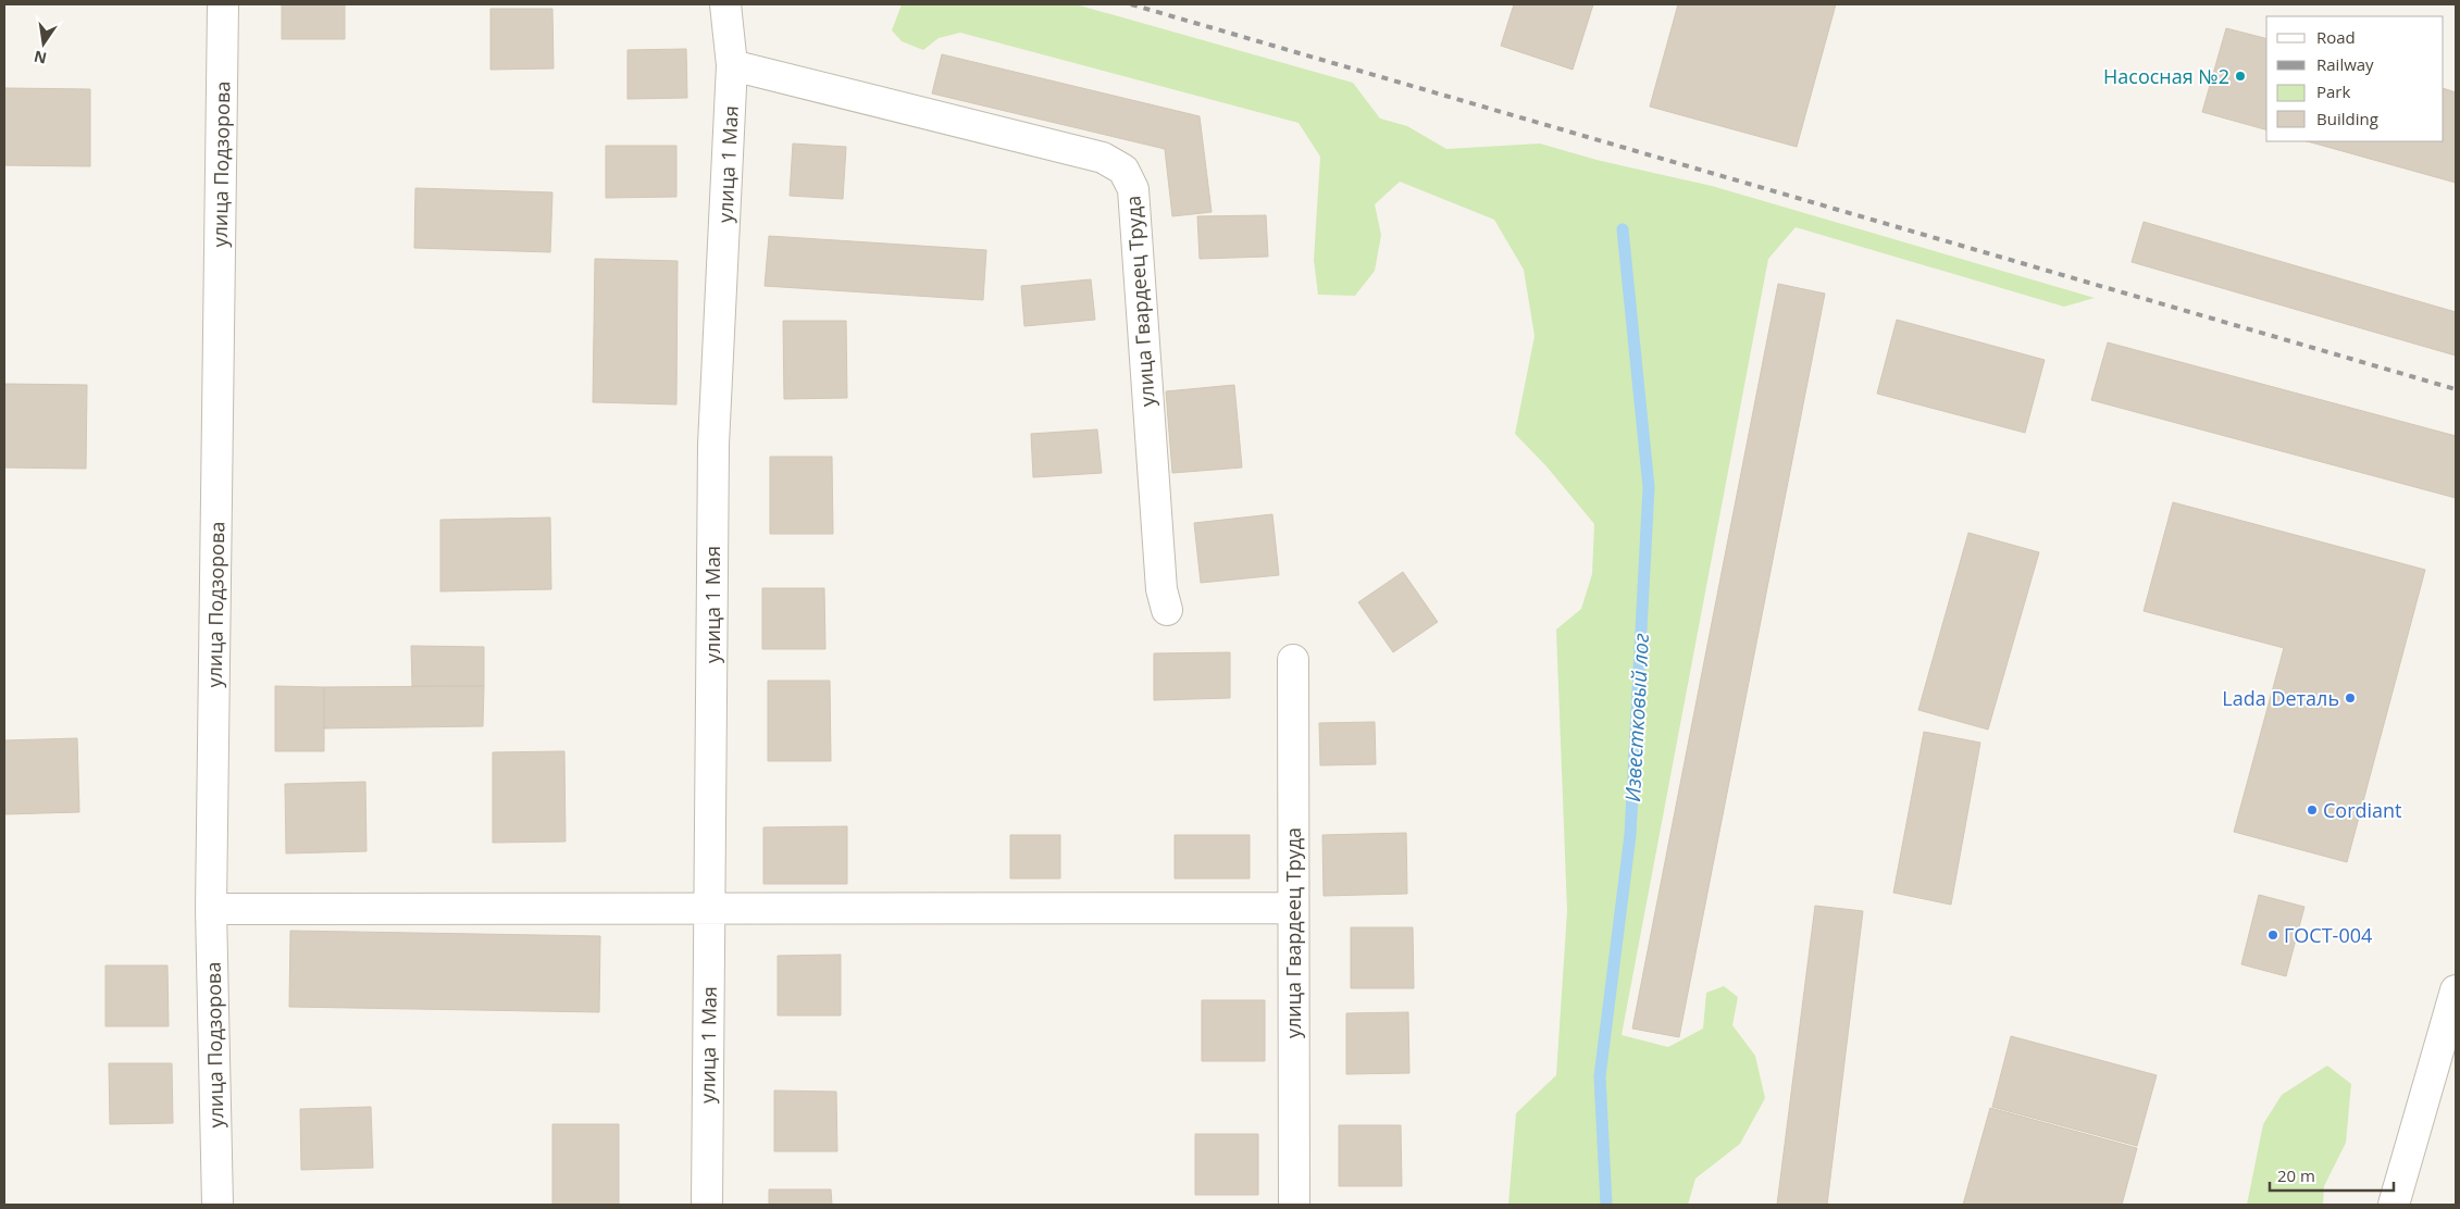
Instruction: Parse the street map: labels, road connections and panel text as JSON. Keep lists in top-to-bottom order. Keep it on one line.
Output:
{"streets":{"street":["улица Подзорова","улица 1 Мая","улица Гвардеец Труда"]},"crossings":[["улица 1 Мая","улица Гвардеец Труда"]],"water":["Известковый лог"],"places":["Насосная №2","Lada Dеталь","Cordiant","ГОСТ-004"],"legend":["Road","Railway","Park","Building"],"scale_bar":"20 m","north":"bottom"}
